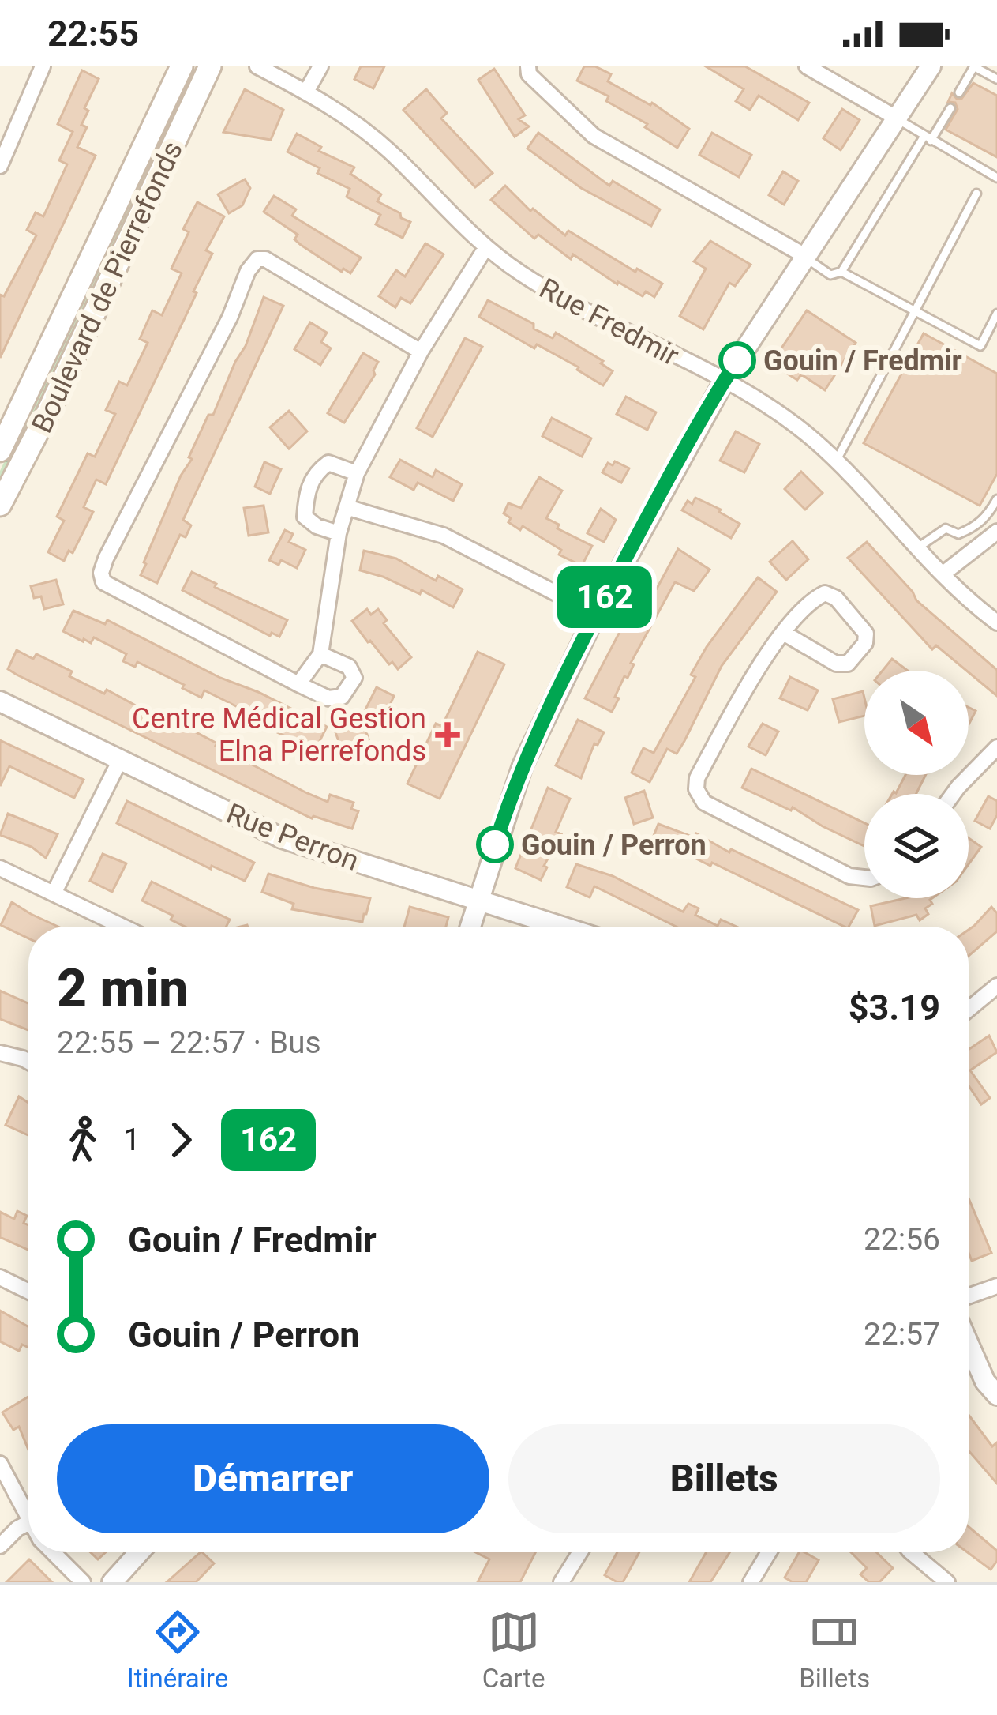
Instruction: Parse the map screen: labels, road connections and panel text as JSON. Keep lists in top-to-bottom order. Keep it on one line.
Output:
{"streets":{"main road":["Boulevard de Pierrefonds"],"street":["Rue Fredmir","Rue Perron"]},"places":{"other":["Gouin / Fredmir","Gouin / Perron"],"health":["Centre Médical Gestion Elna Pierrefonds"]},"lines":["bus line 162"],"north":"bottom right","page":{"status":"22:55","on_map":"162","heading":["2 min","22:55 – 22:57 · Bus","$3.19"],"legs":["1","162"],"list":[{"name":"Gouin / Fredmir","value":"22:56"},{"name":"Gouin / Perron","value":"22:57"}],"buttons":["Démarrer","Billets"],"tabs":["Itinéraire","Carte","Billets"]}}
